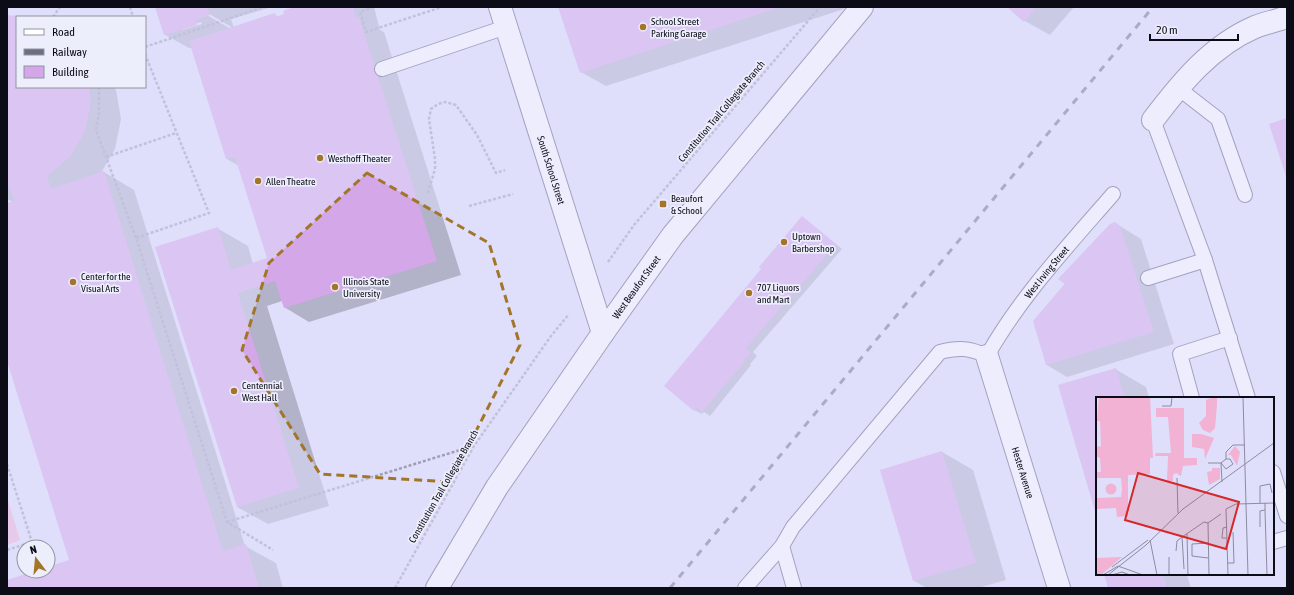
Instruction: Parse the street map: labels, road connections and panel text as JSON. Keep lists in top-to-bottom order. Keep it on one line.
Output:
{"streets":{"street":["South School Street","West Beaufort Street","Hester Avenue"],"lane":["West Irving Street"],"path":["Constitution Trail Collegiate Branch"]},"crossings":[["South School Street","West Beaufort Street"],["West Irving Street","Hester Avenue"]],"places":{"other":["School Street Parking Garage","Westhoff Theater","Allen Theatre","Uptown Barbershop","Center for the Visual Arts","Illinois State University","707 Liquors and Mart","Centennial West Hall"],"transit":["Beaufort & School"]},"legend":["Road","Railway","Building"],"scale_bar":"20 m","north":"top"}
